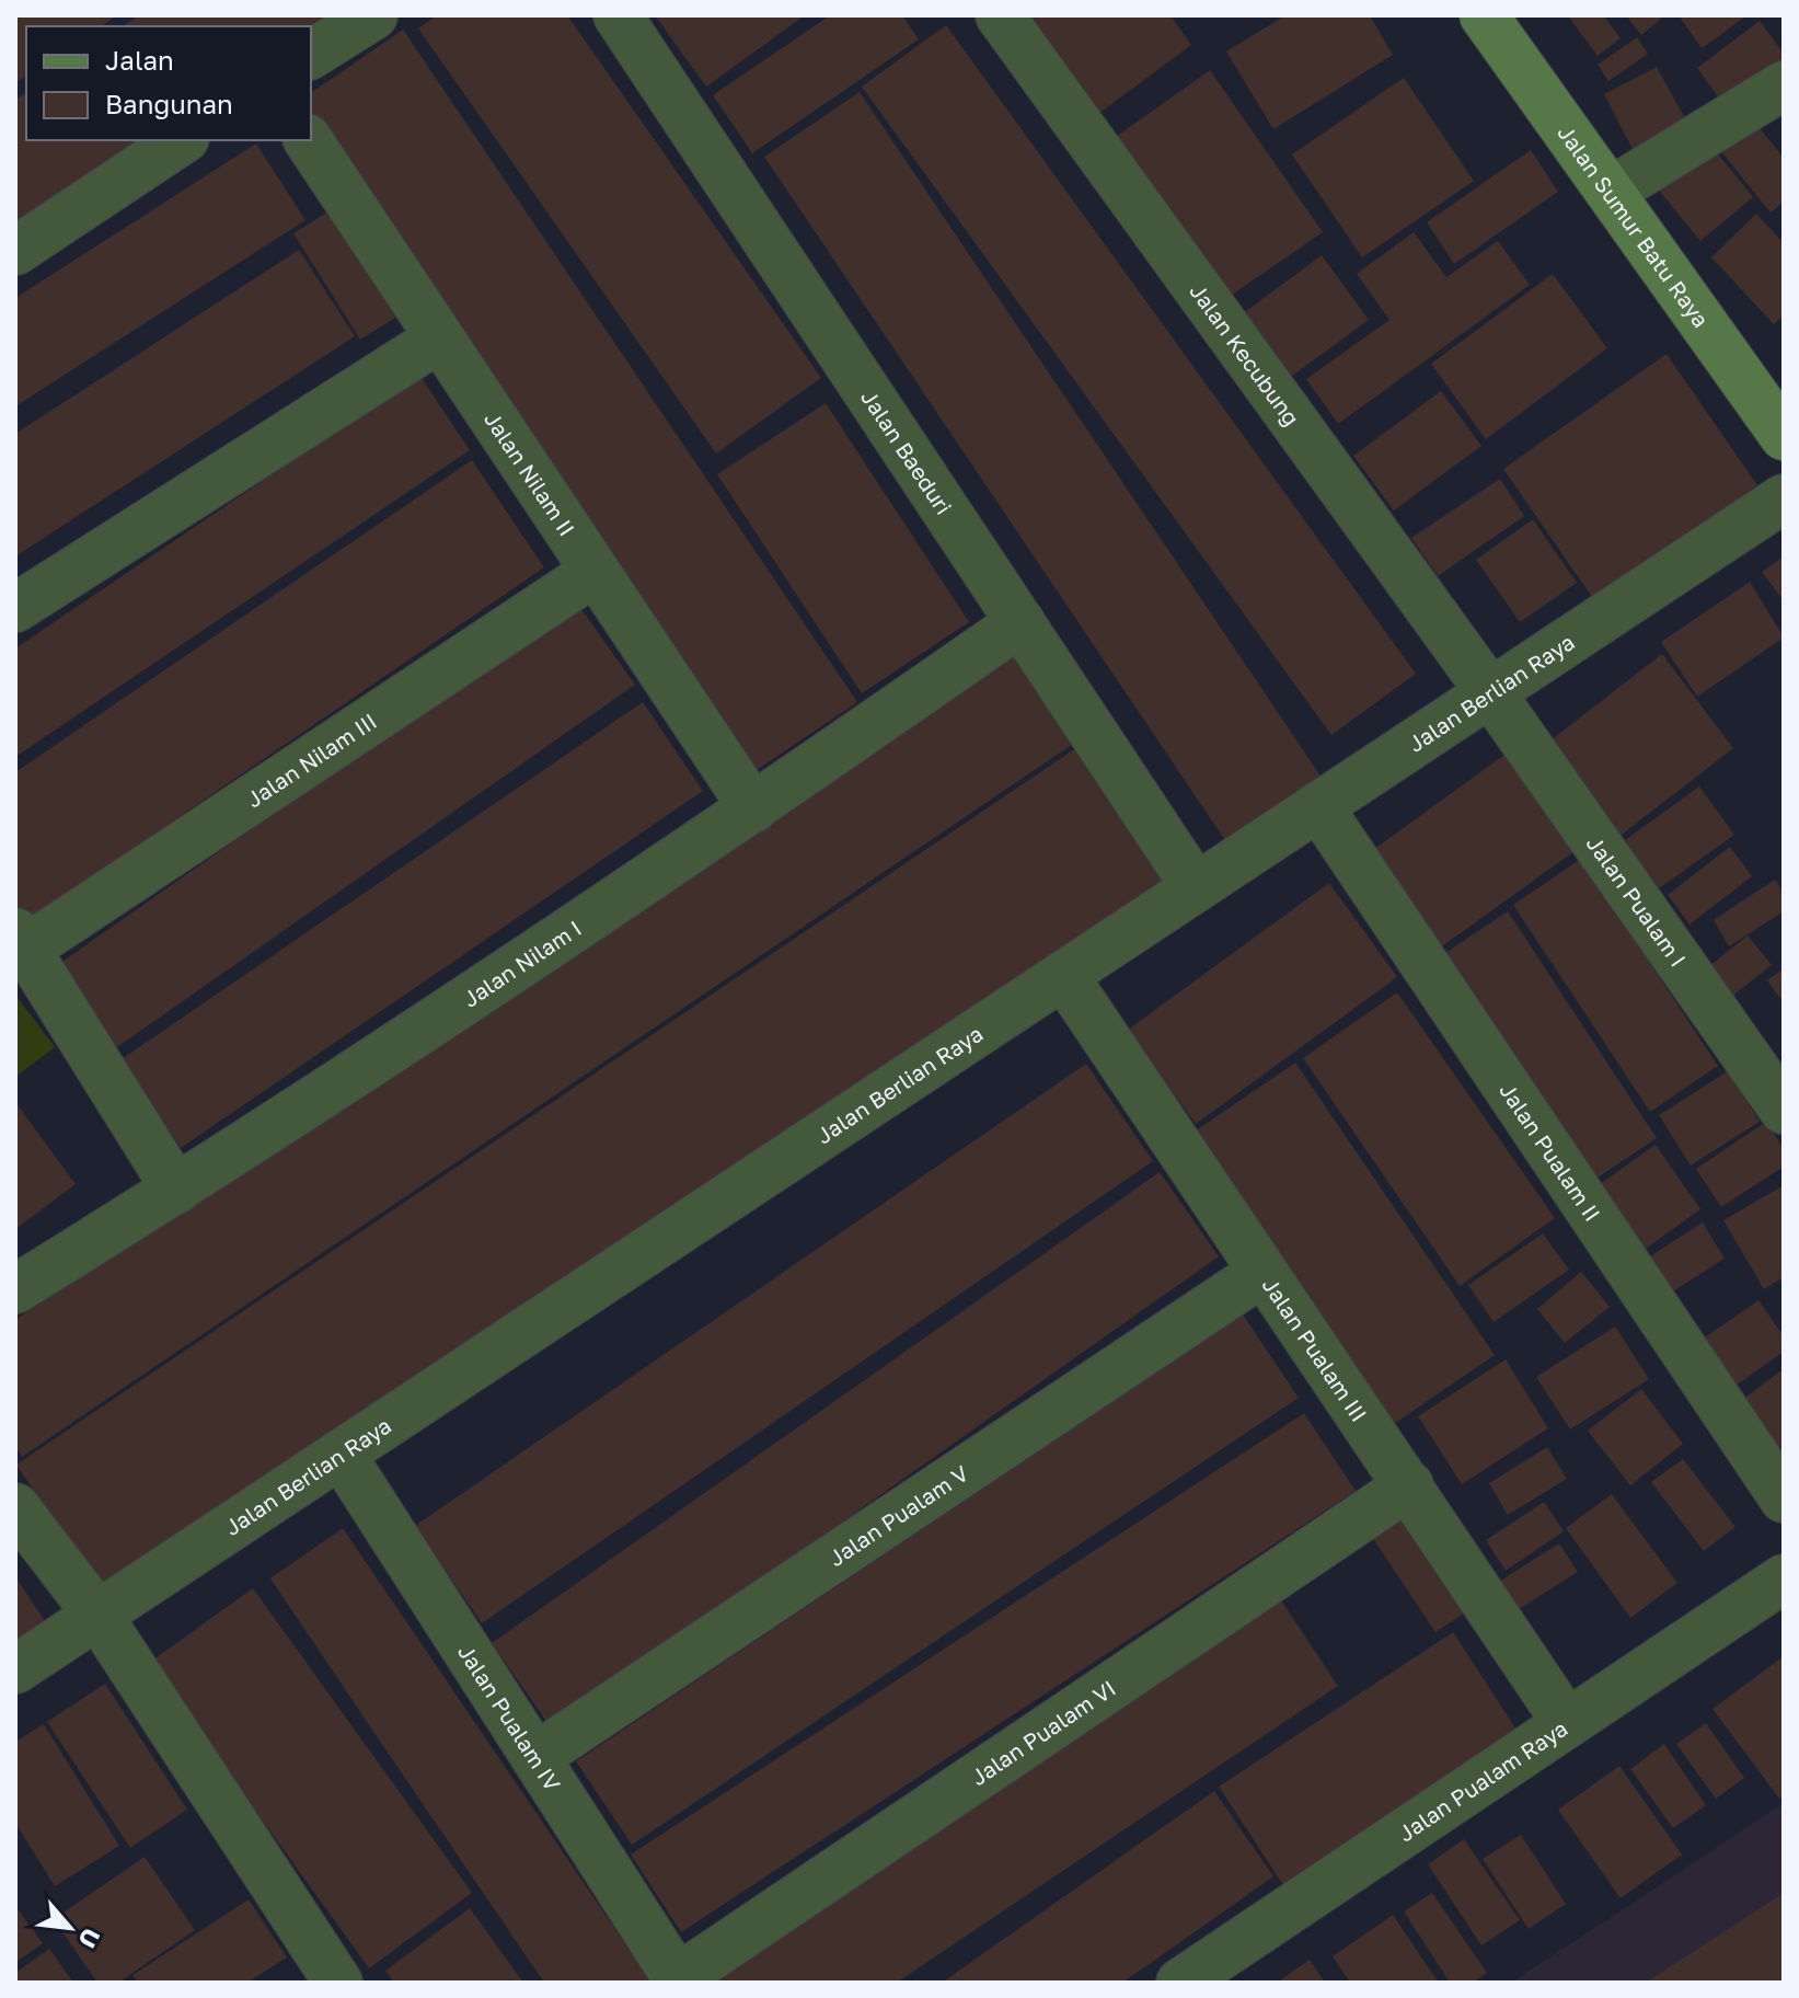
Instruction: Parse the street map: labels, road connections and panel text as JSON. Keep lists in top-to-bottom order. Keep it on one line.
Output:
{"streets":{"street":["Jalan Sumur Batu Raya","Jalan Kecubung","Jalan Baeduri","Jalan Nilam II","Jalan Berlian Raya","Jalan Nilam III","Jalan Pualam I","Jalan Nilam I","Jalan Pualam II","Jalan Pualam III","Jalan Pualam V","Jalan Pualam IV","Jalan Pualam VI","Jalan Pualam Raya"]},"crossings":[["Jalan Kecubung","Jalan Berlian Raya"],["Jalan Kecubung","Jalan Pualam I"],["Jalan Baeduri","Jalan Berlian Raya"],["Jalan Baeduri","Jalan Nilam I"],["Jalan Nilam II","Jalan Nilam III"],["Jalan Nilam II","Jalan Nilam I"],["Jalan Berlian Raya","Jalan Pualam I"],["Jalan Berlian Raya","Jalan Pualam II"],["Jalan Berlian Raya","Jalan Pualam III"],["Jalan Berlian Raya","Jalan Pualam IV"],["Jalan Pualam III","Jalan Pualam V"],["Jalan Pualam III","Jalan Pualam VI"],["Jalan Pualam III","Jalan Pualam Raya"],["Jalan Pualam V","Jalan Pualam IV"],["Jalan Pualam IV","Jalan Pualam VI"]],"legend":["Jalan","Bangunan"],"north":"bottom right"}
